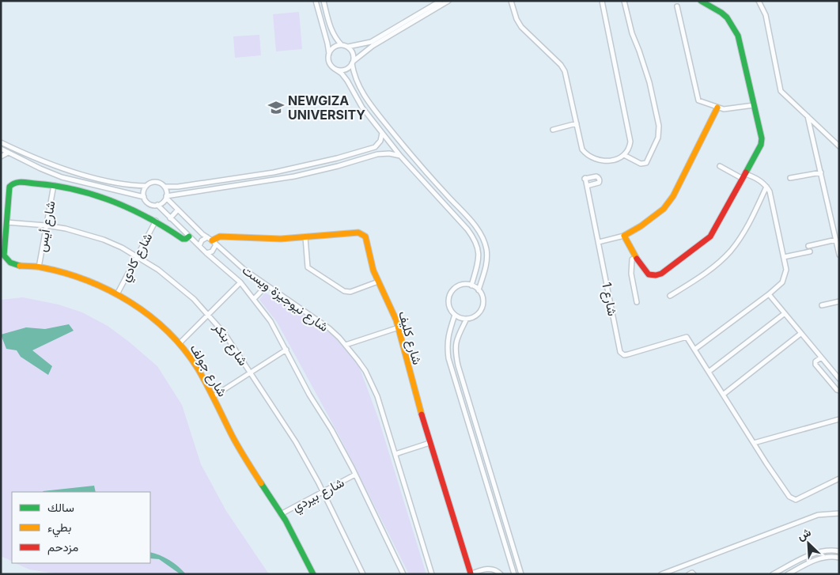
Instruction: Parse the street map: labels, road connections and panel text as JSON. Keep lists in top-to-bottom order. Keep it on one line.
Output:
{"streets":{"street":["شارع أيس","شارع كادي","شارع نيوجيزة ويست","شارع 1","شارع كليف","شارع بنكر","شارع جولف","شارع بيردي"]},"crossings":[["شارع أيس","شارع بنكر"],["شارع أيس","شارع جولف"],["شارع كادي","شارع بنكر"],["شارع كادي","شارع جولف"],["شارع نيوجيزة ويست","شارع كليف"],["شارع نيوجيزة ويست","شارع بيردي"],["شارع بنكر","شارع جولف"],["شارع بنكر","شارع بيردي"],["شارع جولف","شارع بيردي"]],"places":{"school or university":["NEWGIZA UNIVERSITY"]},"legend":["سالك","بطيء","مزدحم"],"north":"top left"}
